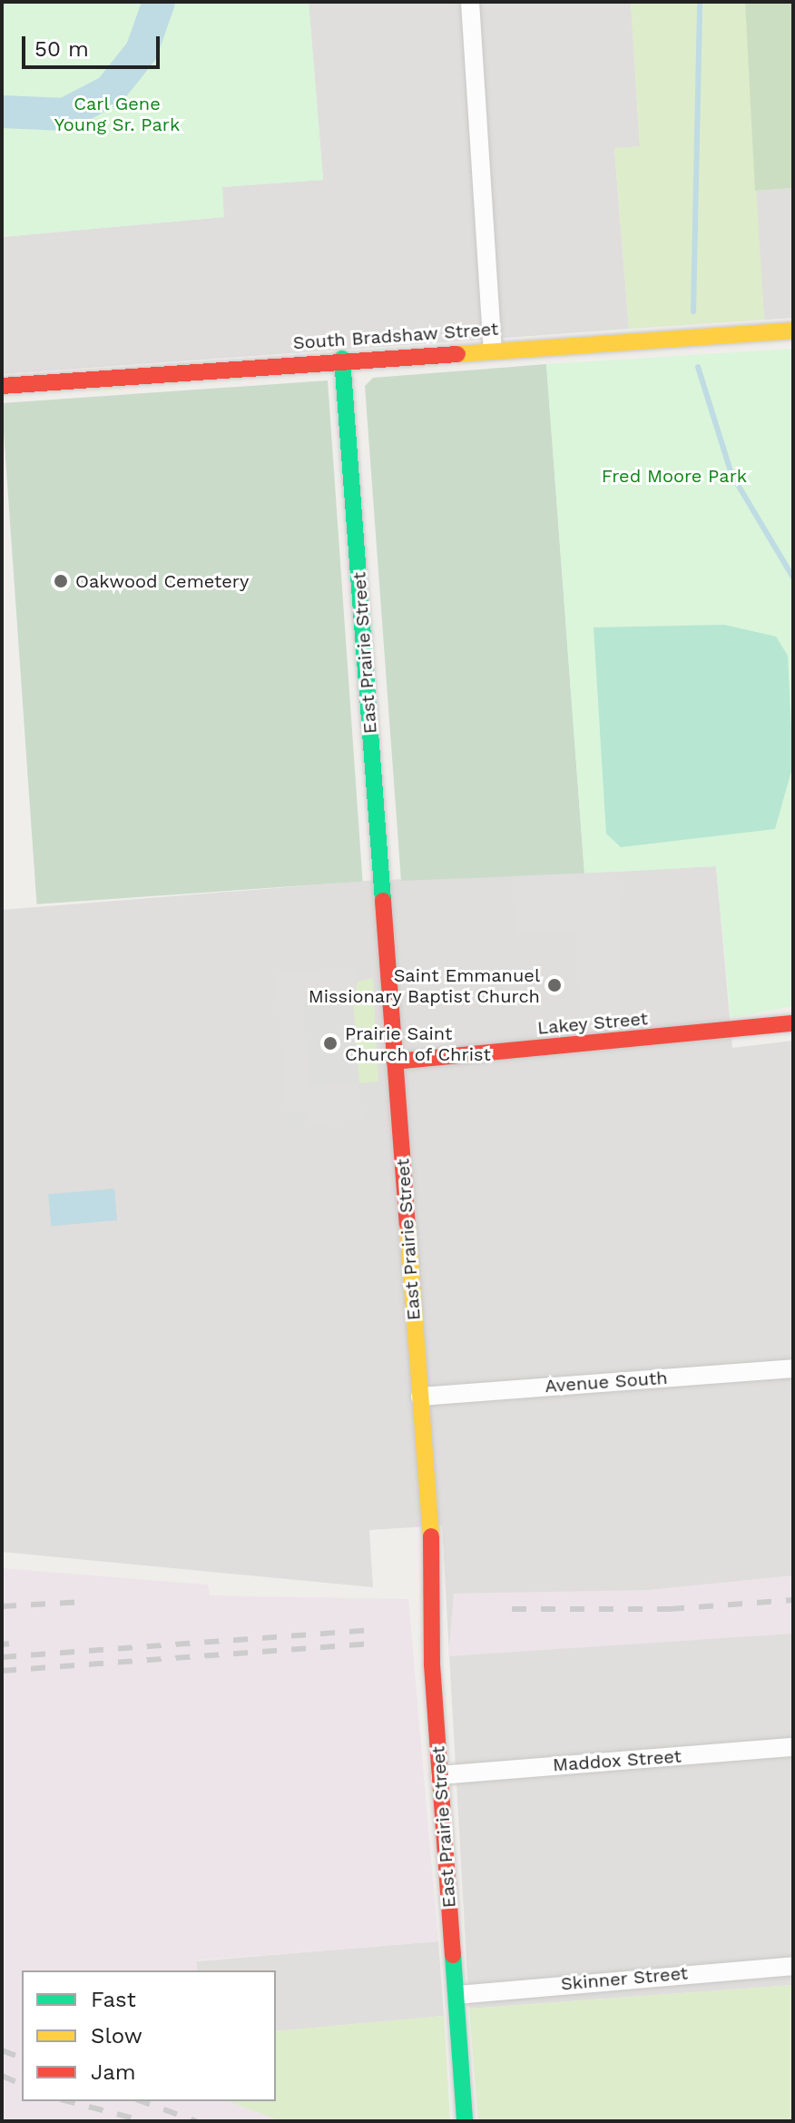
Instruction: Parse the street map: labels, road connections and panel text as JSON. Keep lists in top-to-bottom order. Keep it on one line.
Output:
{"streets":{"street":["South Bradshaw Street","East Prairie Street","Lakey Street","Avenue South","Maddox Street","Skinner Street"]},"crossings":[["South Bradshaw Street","East Prairie Street"],["East Prairie Street","Lakey Street"],["East Prairie Street","Avenue South"],["East Prairie Street","Maddox Street"],["East Prairie Street","Skinner Street"]],"parks":["Carl Gene Young Sr. Park","Fred Moore Park"],"places":["Oakwood Cemetery","Saint Emmanuel Missionary Baptist Church","Prairie Saint Church of Christ"],"legend":["Fast","Slow","Jam"],"scale_bar":"50 m"}
